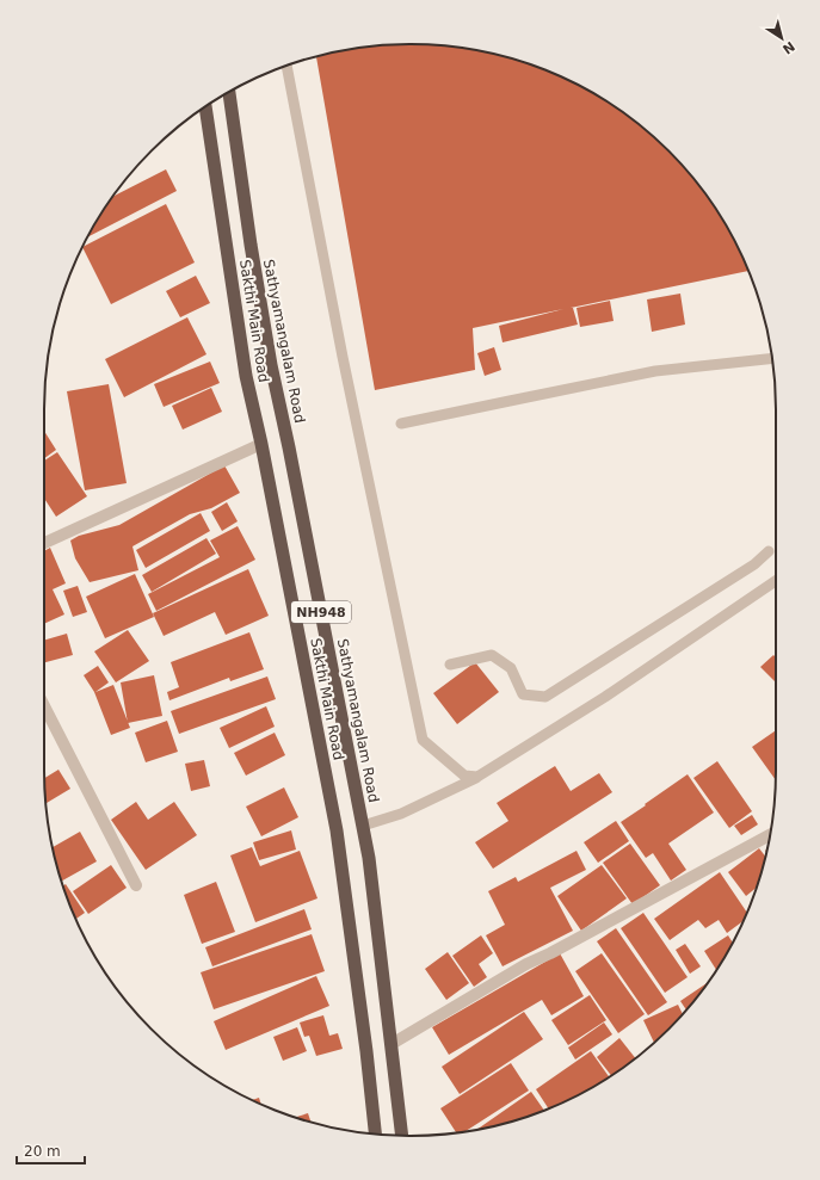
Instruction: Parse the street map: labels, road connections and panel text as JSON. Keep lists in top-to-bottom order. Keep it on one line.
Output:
{"streets":{"highway":["Sakthi Main Road","Sathyamangalam Road","NH948"]},"scale_bar":"20 m","north":"bottom right"}
